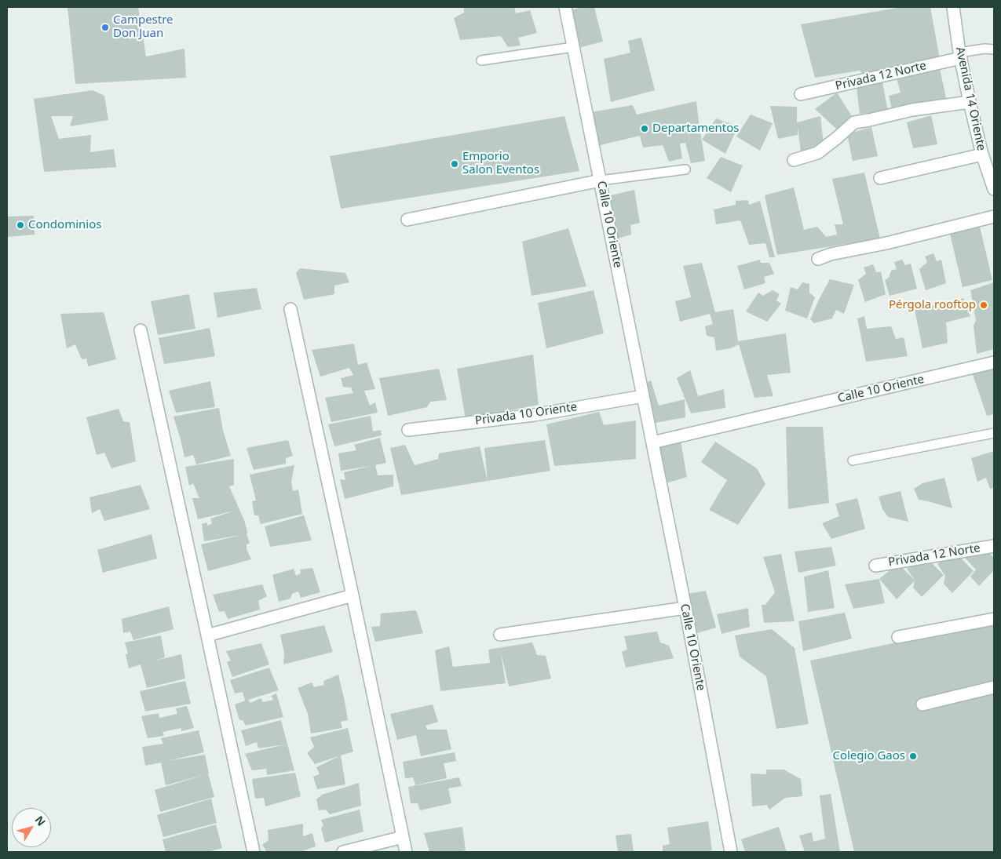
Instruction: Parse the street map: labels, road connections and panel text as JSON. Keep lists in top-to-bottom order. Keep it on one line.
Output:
{"streets":{"street":["Privada 12 Norte","Avenida 14 Oriente","Calle 10 Oriente","Privada 10 Oriente"]},"crossings":[["Privada 12 Norte","Avenida 14 Oriente"],["Calle 10 Oriente","Privada 10 Oriente"]],"places":["Campestre Don Juan","Departamentos","Emporio Salon Eventos","Condominios","Pérgola rooftop","Colegio Gaos"],"north":"top right"}
